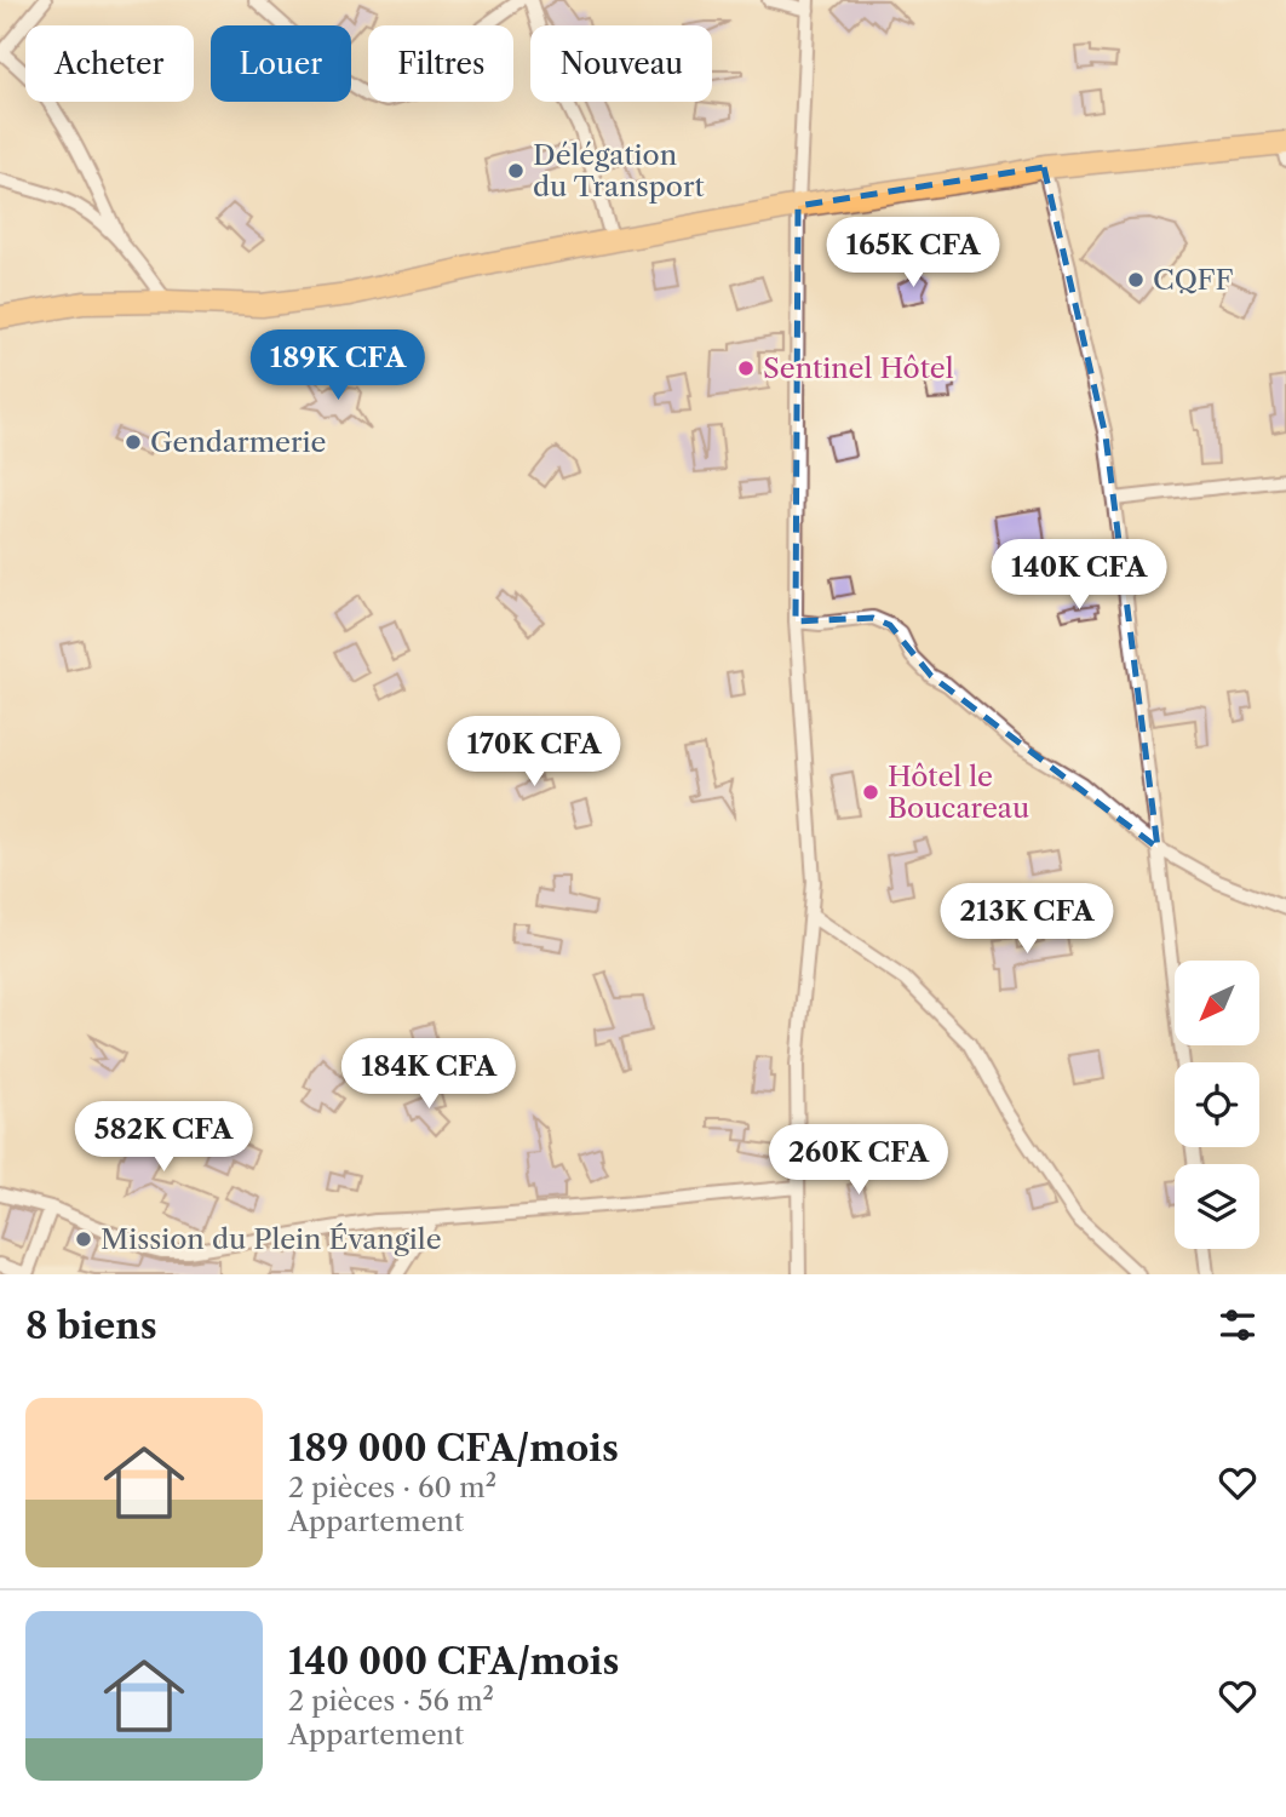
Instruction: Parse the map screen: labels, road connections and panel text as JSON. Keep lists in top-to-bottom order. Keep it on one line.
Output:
{"places":["Délégation du Transport","CQFF","Sentinel Hôtel","Gendarmerie","Hôtel le Boucareau","Mission du Plein Évangile"],"north":"bottom left","page":{"chip":["Acheter","Louer","Filtres","Nouveau"],"price":["165K CFA","189K CFA","140K CFA","170K CFA","213K CFA","184K CFA","582K CFA","260K CFA"],"heading":"8 biens","list":[{"name":"189 000 CFA/mois","note":"2 pièces · 60 m² · Appartement"},{"name":"140 000 CFA/mois","note":"2 pièces · 56 m² · Appartement"}]}}
